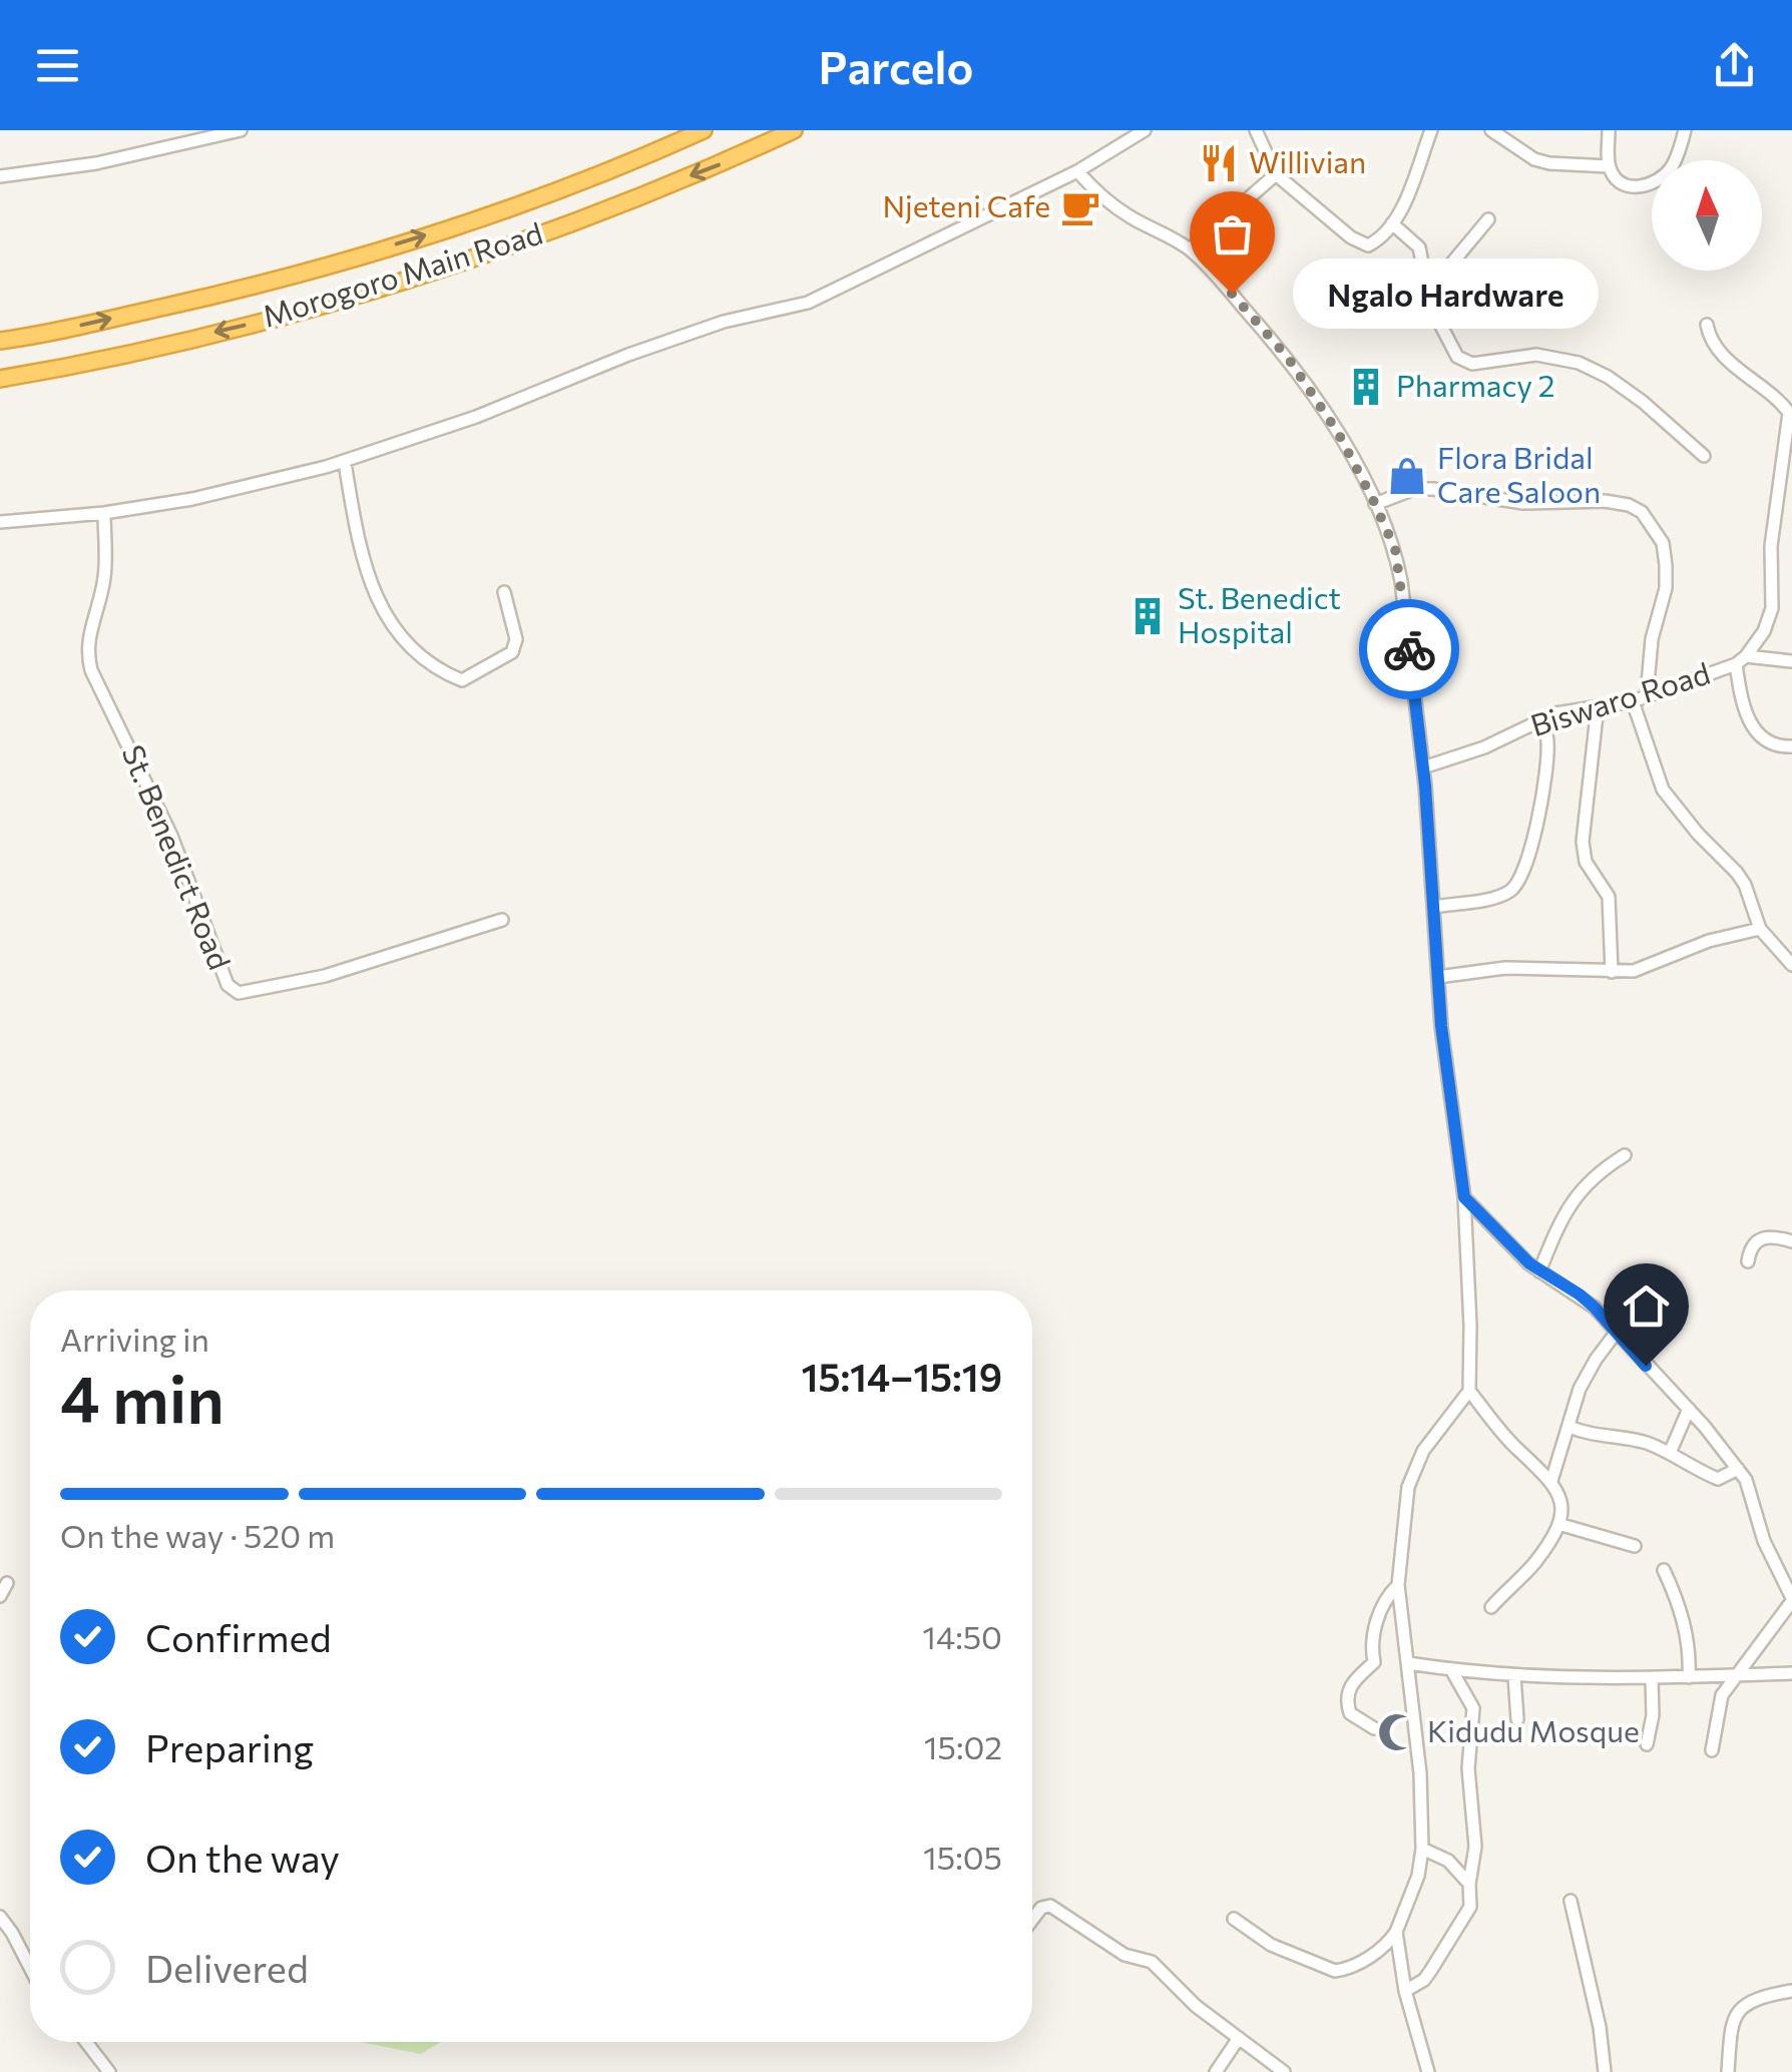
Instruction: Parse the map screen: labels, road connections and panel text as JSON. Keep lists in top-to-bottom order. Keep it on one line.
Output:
{"streets":{"highway":["Morogoro Main Road"],"street":["Biswaro Road","St. Benedict Road"]},"places":{"restaurant":["Willivian"],"cafe":["Njeteni Cafe"],"other":["Ngalo Hardware"],"building":["Pharmacy 2","St. Benedict Hospital"],"shop":["Flora Bridal Care Saloon"],"mosque":["Kidudu Mosque"]},"north":"top","page":{"header":"Parcelo","bubble":"Ngalo Hardware","heading":["4 min","Arriving in","15:14–15:19"],"bar":"On the way · 520 m","list":[["Confirmed","14:50"],["Preparing","15:02"],["On the way","15:05"],"Delivered"]}}
